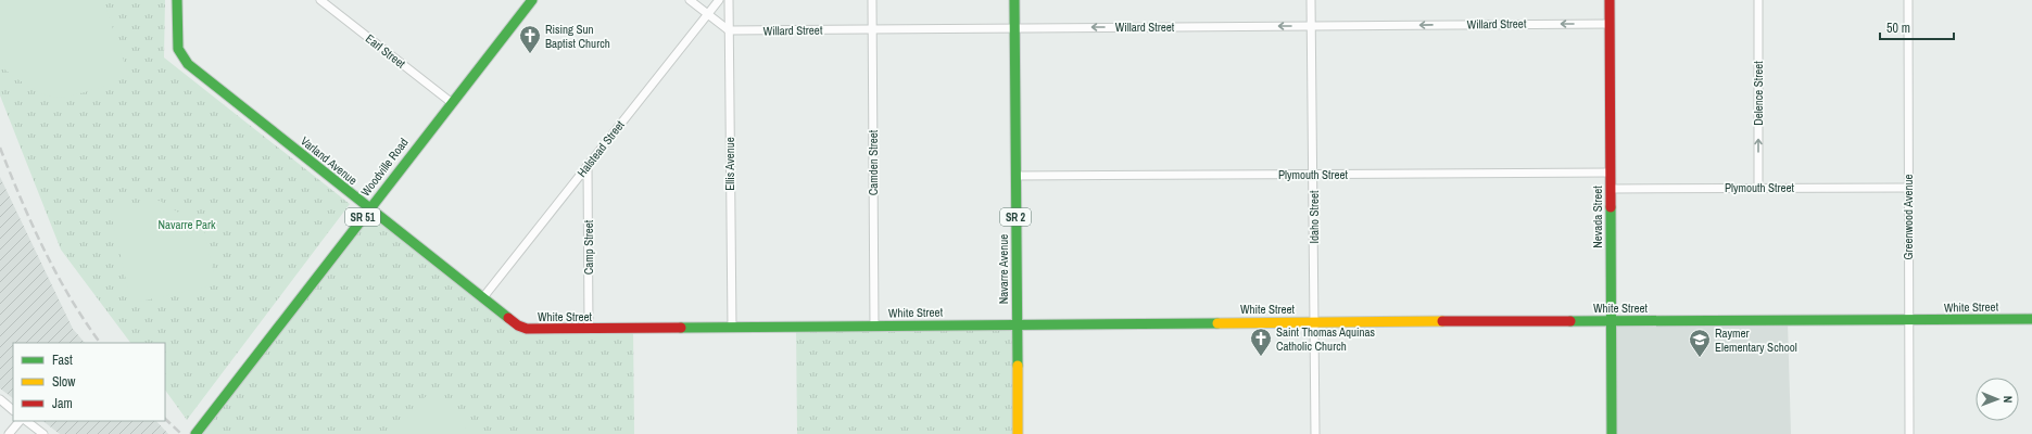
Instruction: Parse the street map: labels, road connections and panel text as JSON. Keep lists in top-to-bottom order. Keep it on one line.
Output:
{"streets":{"street":["Willard Street","Earl Street","Delence Street","Halstead Street","Varland Avenue","Camden Street","Ellis Avenue","Woodville Road","Plymouth Street","SR 51","SR 2","Idaho Street","Nevada Street","Greenwood Avenue","Camp Street","Navarre Avenue","White Street"]},"crossings":[["Willard Street","Camden Street"],["Willard Street","Ellis Avenue"],["Willard Street","Idaho Street"],["Willard Street","Nevada Street"],["Willard Street","Navarre Avenue"],["Earl Street","Woodville Road"],["Delence Street","Plymouth Street"],["Halstead Street","Varland Avenue"],["Halstead Street","Camp Street"],["Varland Avenue","Woodville Road"],["Varland Avenue","White Street"],["Camden Street","White Street"],["Ellis Avenue","White Street"],["Plymouth Street","Idaho Street"],["Plymouth Street","Nevada Street"],["Plymouth Street","Greenwood Avenue"],["Plymouth Street","Navarre Avenue"],["Idaho Street","White Street"],["Nevada Street","White Street"],["Greenwood Avenue","White Street"],["Camp Street","White Street"],["Navarre Avenue","White Street"]],"one_way":["Willard Street","Delence Street"],"parks":["Navarre Park"],"places":{"church":["Rising Sun Baptist Church","Saint Thomas Aquinas Catholic Church"],"school or university":["Raymer Elementary School"]},"legend":["Fast","Slow","Jam"],"scale_bar":"50 m","north":"right"}
